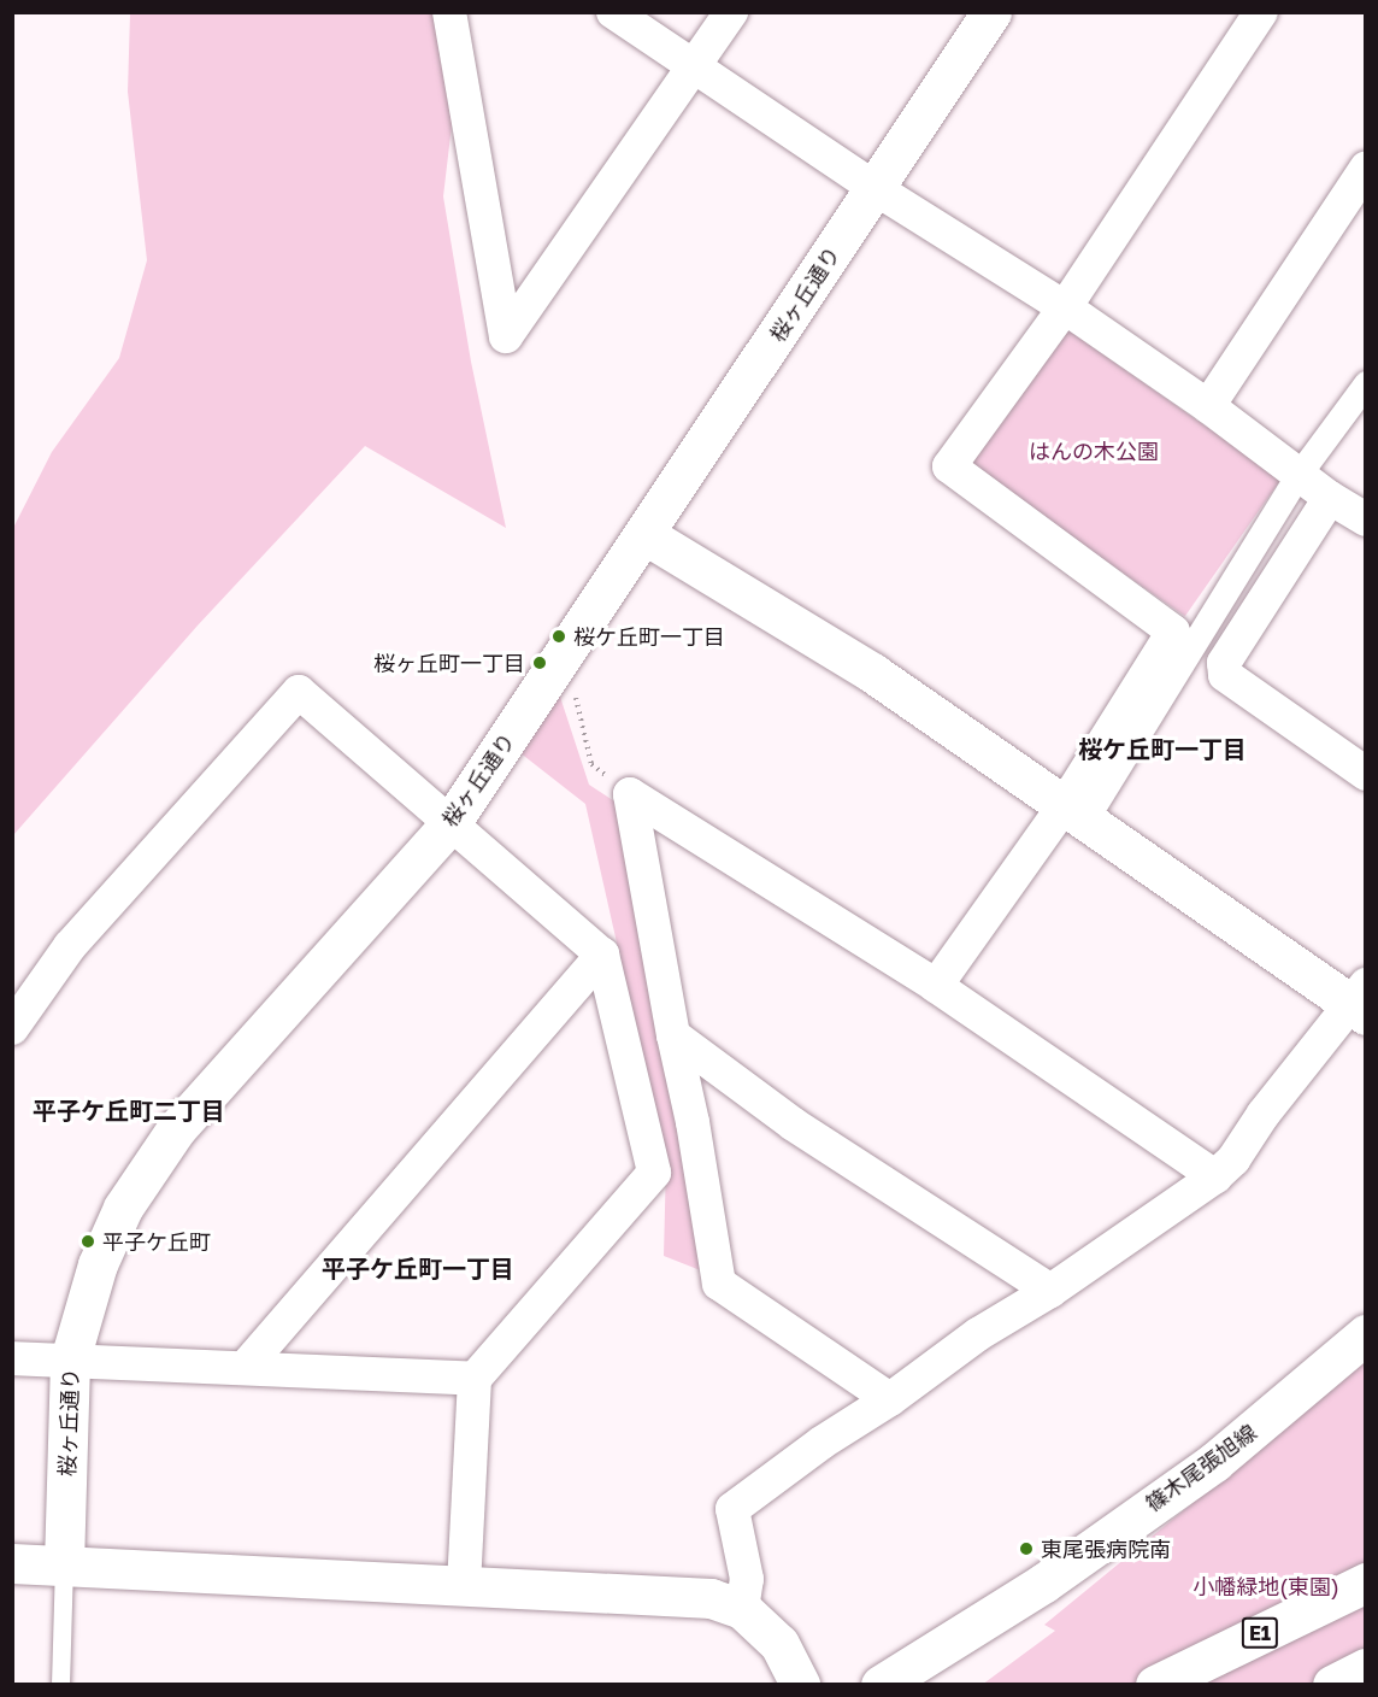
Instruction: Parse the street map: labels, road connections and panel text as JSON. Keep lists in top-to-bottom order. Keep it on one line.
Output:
{"streets":{"main road":["桜ヶ丘通り","篠木尾張旭線","E1"]},"districts":["桜ケ丘町一丁目","平子ケ丘町二丁目","平子ケ丘町一丁目"],"parks":["はんの木公園","小幡緑地(東園)"],"places":["桜ケ丘町一丁目","桜ヶ丘町一丁目","平子ケ丘町","東尾張病院南"]}
